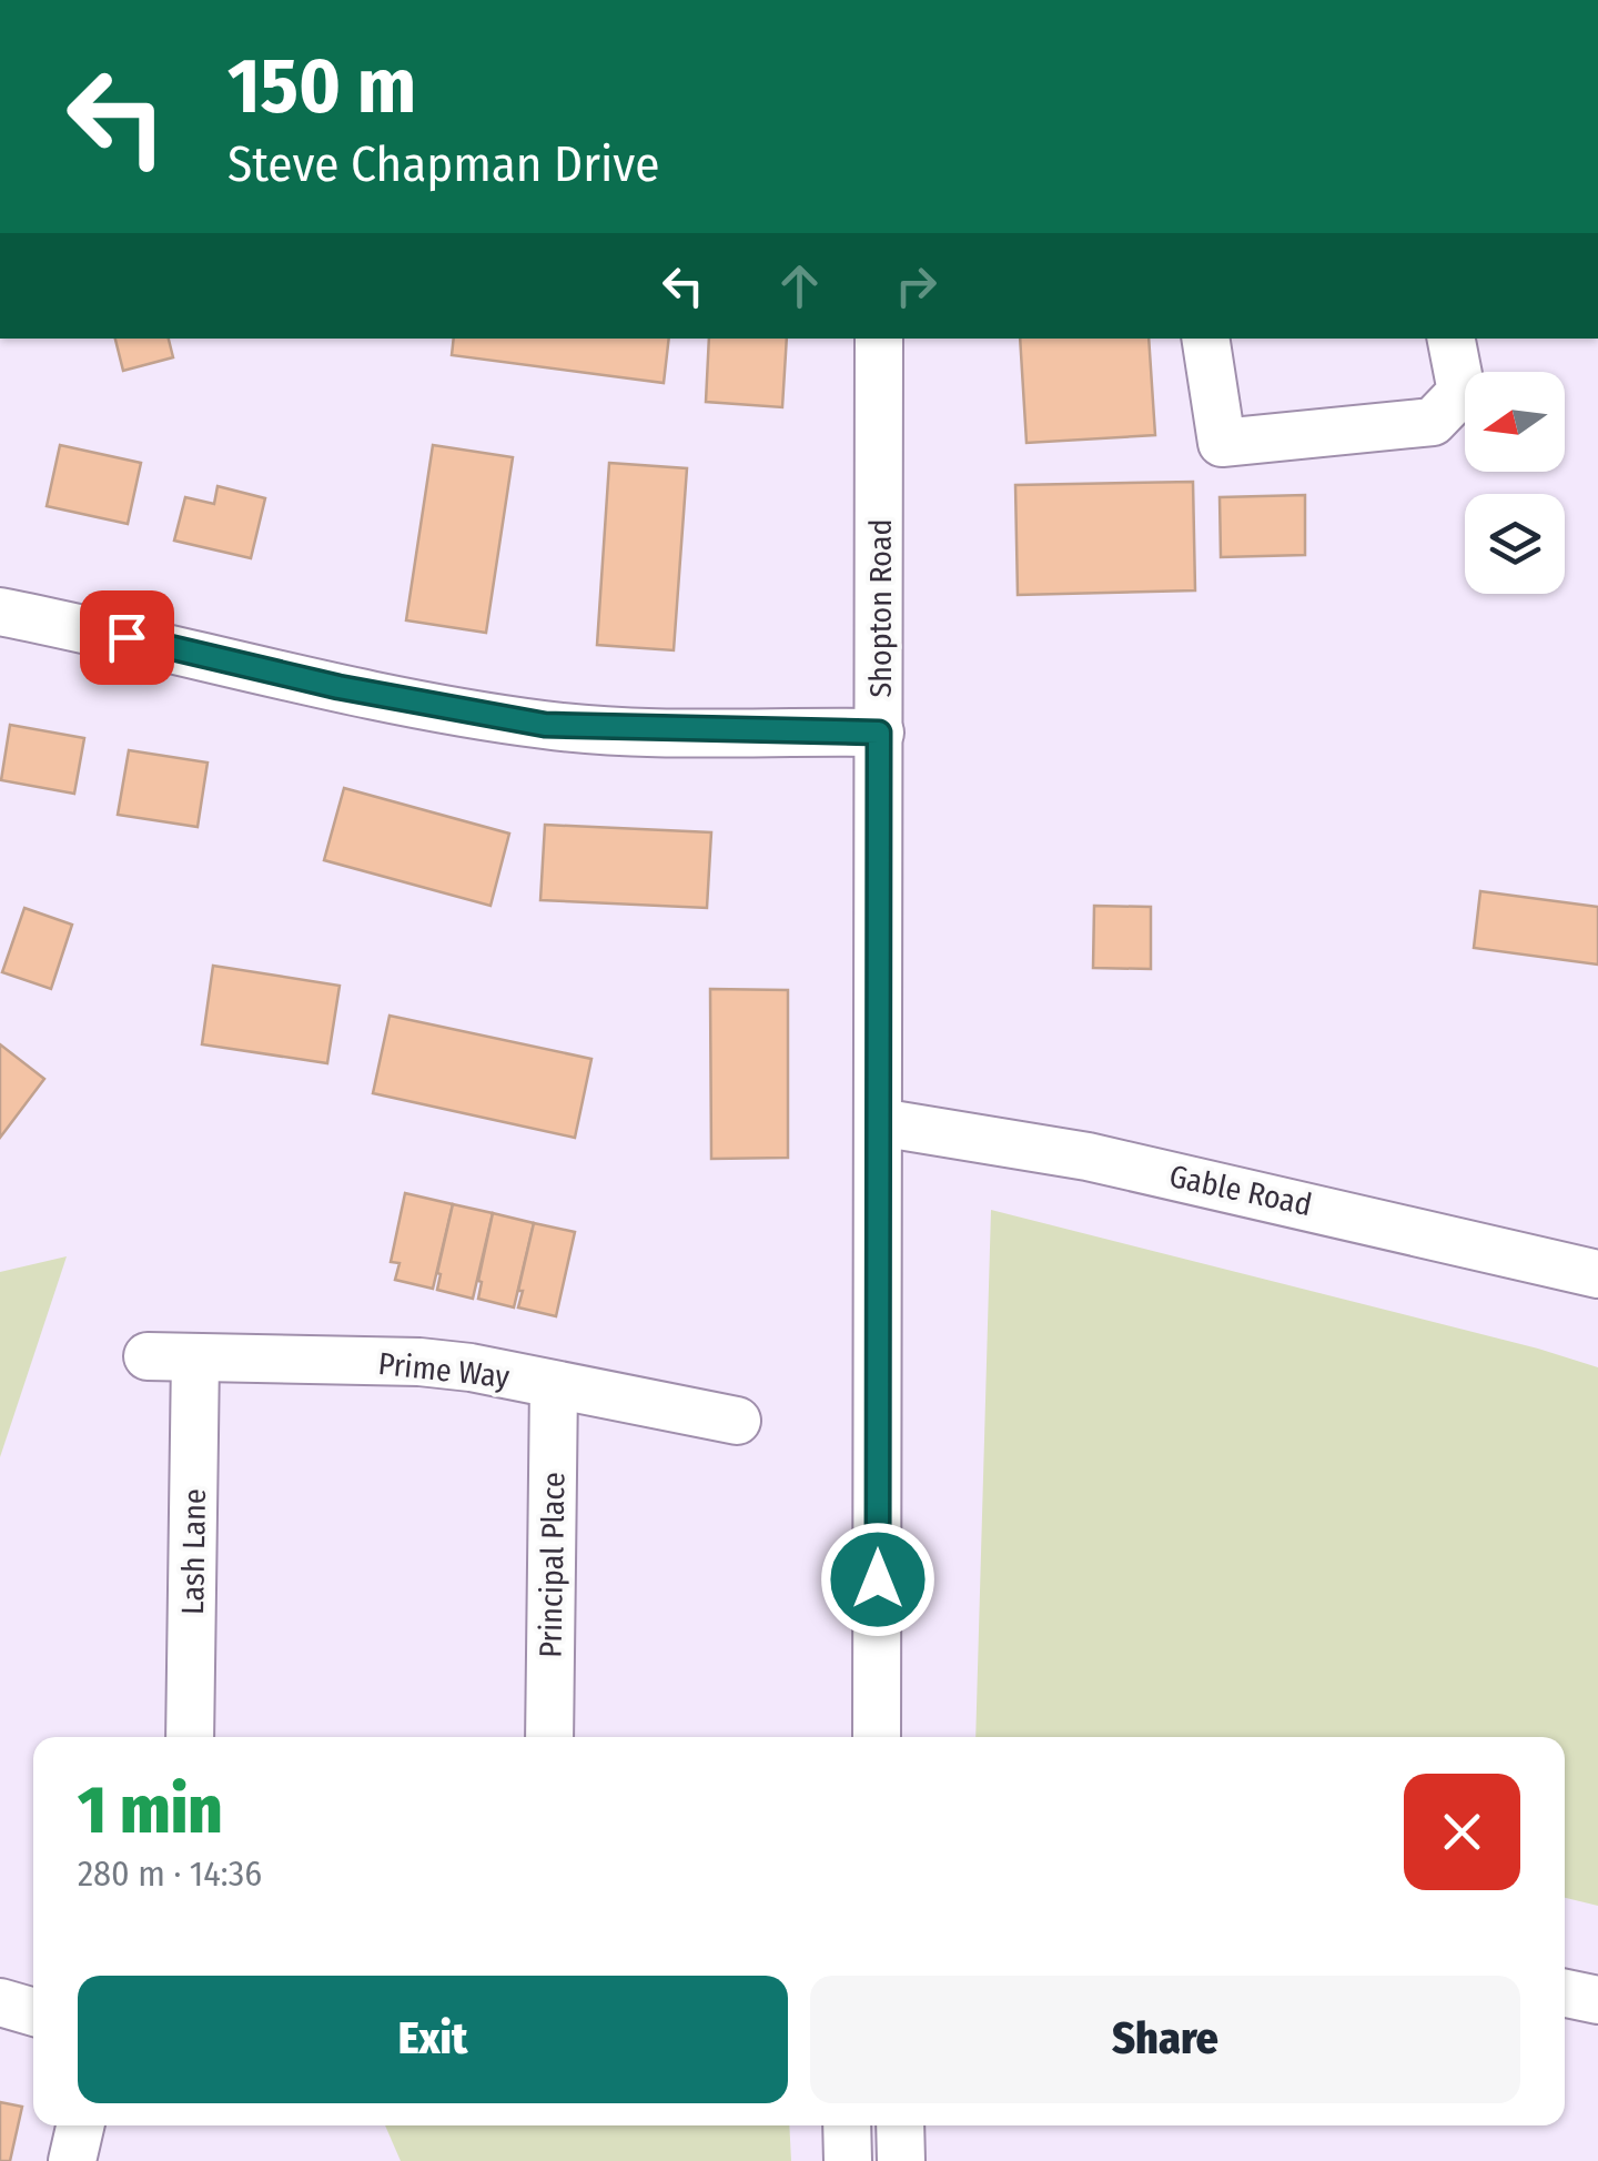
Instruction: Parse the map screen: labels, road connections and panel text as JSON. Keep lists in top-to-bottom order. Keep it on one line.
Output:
{"streets":{"street":["Shopton Road","Gable Road","Prime Way","Lash Lane","Principal Place"]},"crossings":[["Shopton Road","Gable Road"],["Prime Way","Lash Lane"],["Prime Way","Principal Place"]],"north":"left","page":{"turn":["150 m","Steve Chapman Drive"],"heading":["1 min","280 m · 14:36"],"buttons":["Exit","Share"]}}
